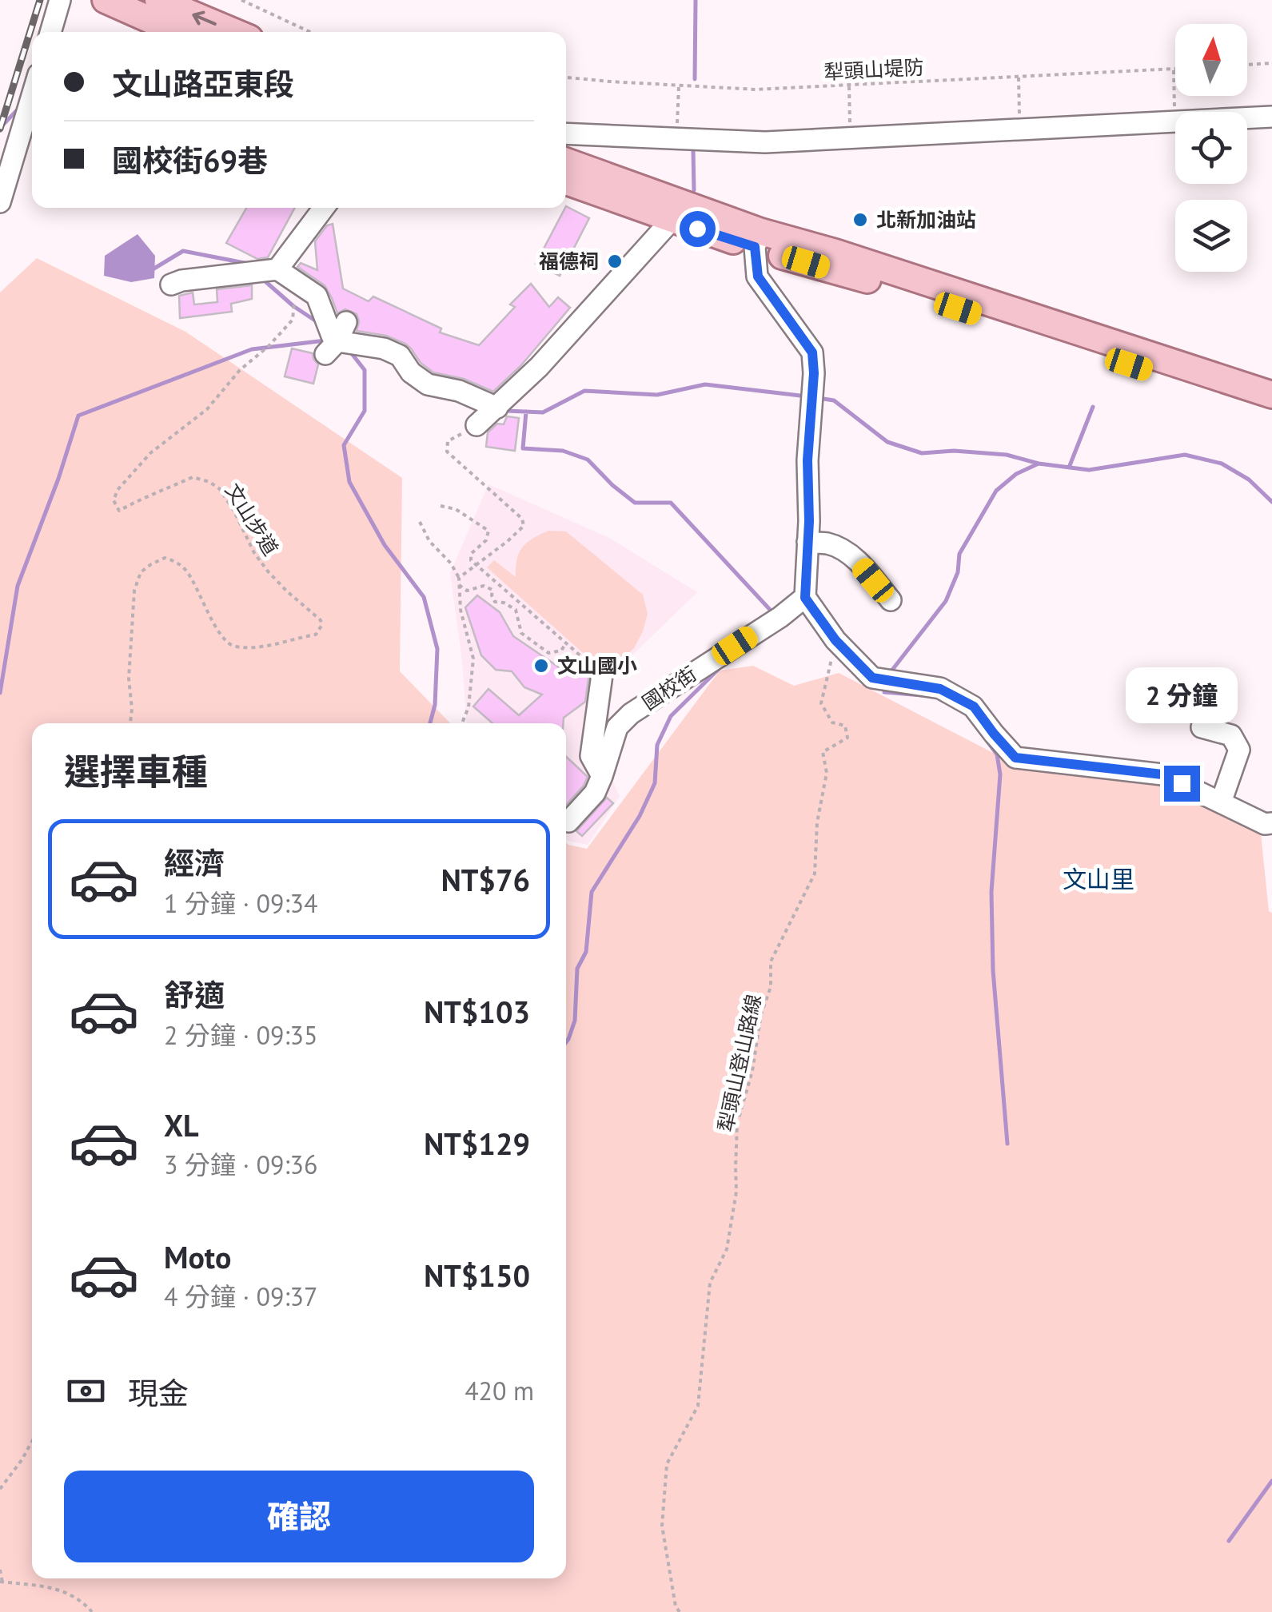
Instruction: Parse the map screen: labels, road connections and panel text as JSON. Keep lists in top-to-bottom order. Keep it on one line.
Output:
{"streets":{"street":["國校街"],"path":["犁頭山堤防","文山步道","犁頭山登山路線"]},"districts":["文山里"],"places":["北新加油站","福德祠","文山國小"],"north":"top","page":{"banner":["文山路亞東段","國校街69巷"],"bubble":"2 分鐘","heading":"選擇車種","list":[{"name":"經濟","note":"1 分鐘 · 09:34","value":"NT$76"},{"name":"舒適","note":"2 分鐘 · 09:35","value":"NT$103"},{"name":"XL","note":"3 分鐘 · 09:36","value":"NT$129"},{"name":"Moto","note":"4 分鐘 · 09:37","value":"NT$150"}],"pay":["現金","420 m"],"buttons":"確認"}}
